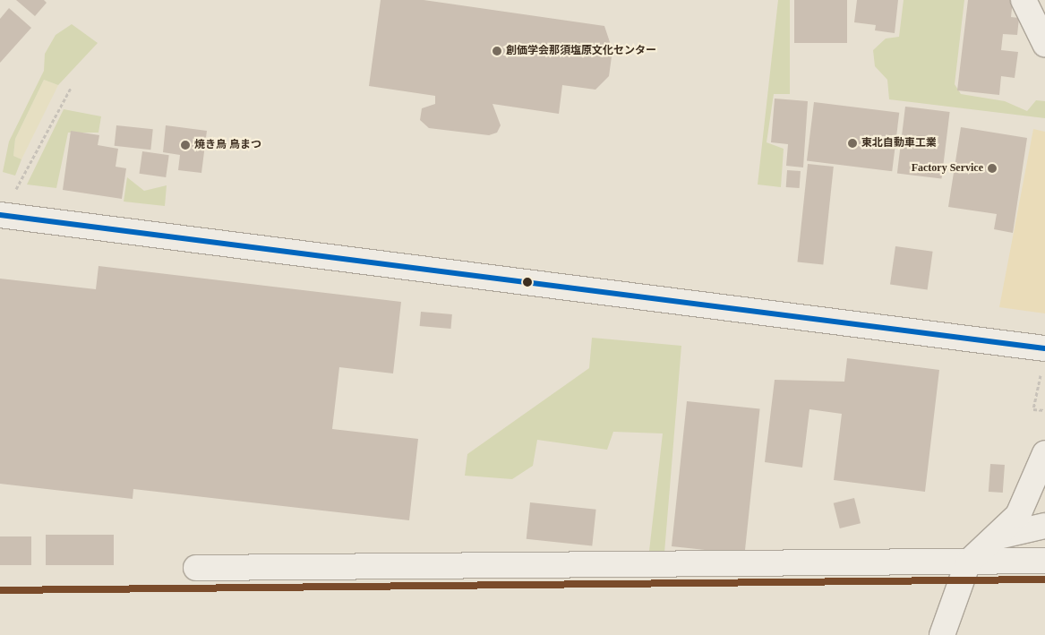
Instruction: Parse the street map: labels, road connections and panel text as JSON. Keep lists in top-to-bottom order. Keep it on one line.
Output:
{"places":["創価学会那須塩原文化センター","東北自動車工業","焼き鳥 鳥まつ","Factory Service"]}
